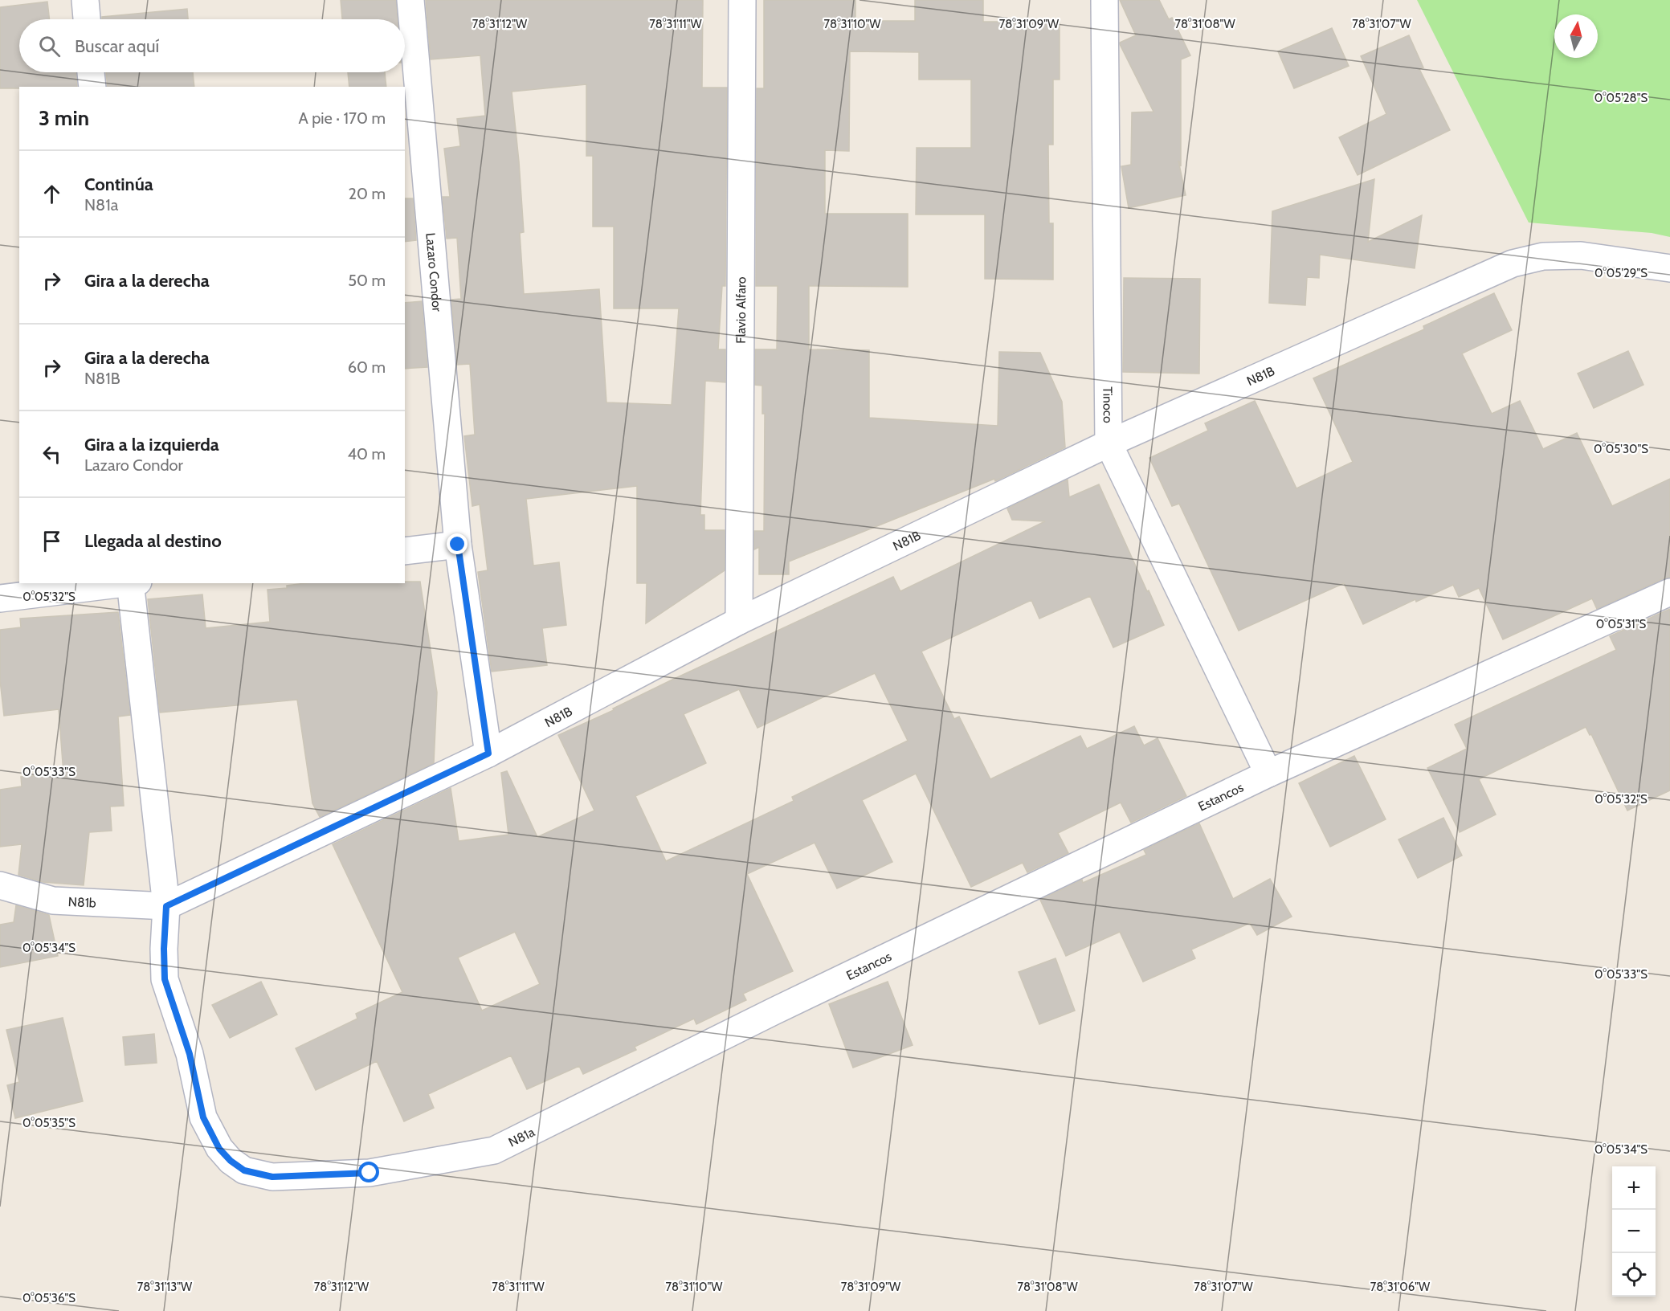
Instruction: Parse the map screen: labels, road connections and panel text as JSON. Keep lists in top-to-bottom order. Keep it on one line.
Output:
{"streets":{"street":["Lazaro Condor","Flavio Alfaro","N81B","Tinoco","Estancos","N81b","N81a"]},"crossings":[["Lazaro Condor","N81B"],["Flavio Alfaro","N81B"],["N81B","Tinoco"],["N81B","N81b"],["N81B","N81a"],["Tinoco","Estancos"],["Estancos","N81a"],["N81b","N81a"]],"north":"top","page":{"search":"Buscar aquí","heading":["3 min","A pie · 170 m"],"list":[["Continúa","N81a","20 m"],["Gira a la derecha","50 m"],["Gira a la derecha","N81B","60 m"],["Gira a la izquierda","Lazaro Condor","40 m"],"Llegada al destino"],"map_buttons":["+","−"]},"coordinates":["78°31'12\"W","78°31'11\"W","78°31'10\"W","78°31'09\"W","78°31'08\"W","78°31'07\"W","0°05'28\"S","0°05'29\"S","0°05'30\"S","0°05'32\"S","0°05'31\"S","0°05'33\"S","0°05'34\"S","0°05'35\"S","78°31'13\"W","78°31'06\"W","0°05'36\"S"]}
